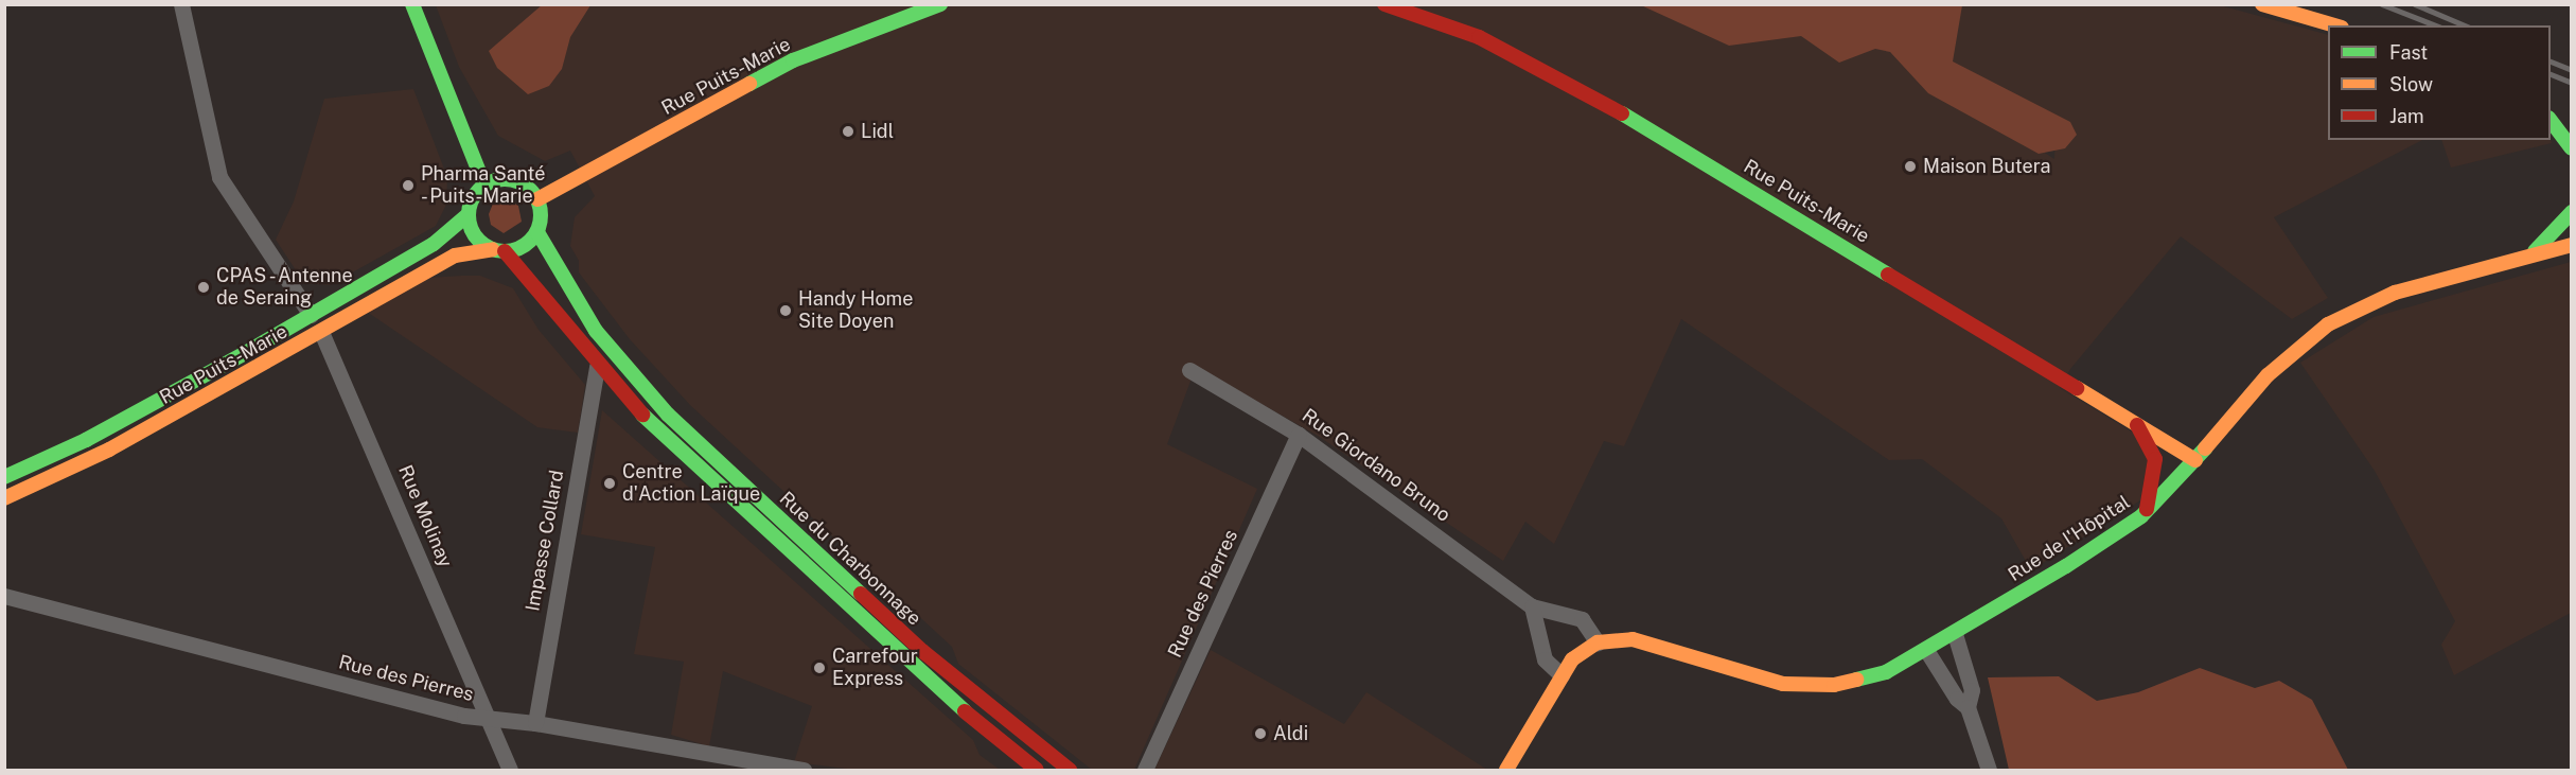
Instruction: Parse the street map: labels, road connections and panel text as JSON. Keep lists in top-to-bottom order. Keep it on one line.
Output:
{"streets":{"main road":["Rue Puits-Marie","Rue de l'Hôpital","Rue du Charbonnage"],"street":["Rue Giordano Bruno","Rue Molinay","Impasse Collard","Rue des Pierres"]},"crossings":[["Rue Puits-Marie","Rue Molinay"],["Rue Puits-Marie","Rue de l'Hôpital"],["Rue Puits-Marie","Rue du Charbonnage"],["Rue Giordano Bruno","Rue de l'Hôpital"],["Rue Giordano Bruno","Rue des Pierres"],["Rue Molinay","Rue des Pierres"],["Impasse Collard","Rue du Charbonnage"],["Impasse Collard","Rue des Pierres"]],"places":["Lidl","Maison Butera","Pharma Santé - Puits-Marie","CPAS - Antenne de Seraing","Handy Home Site Doyen","Centre d'Action Laïque","Carrefour Express","Aldi"],"legend":["Fast","Slow","Jam"]}
